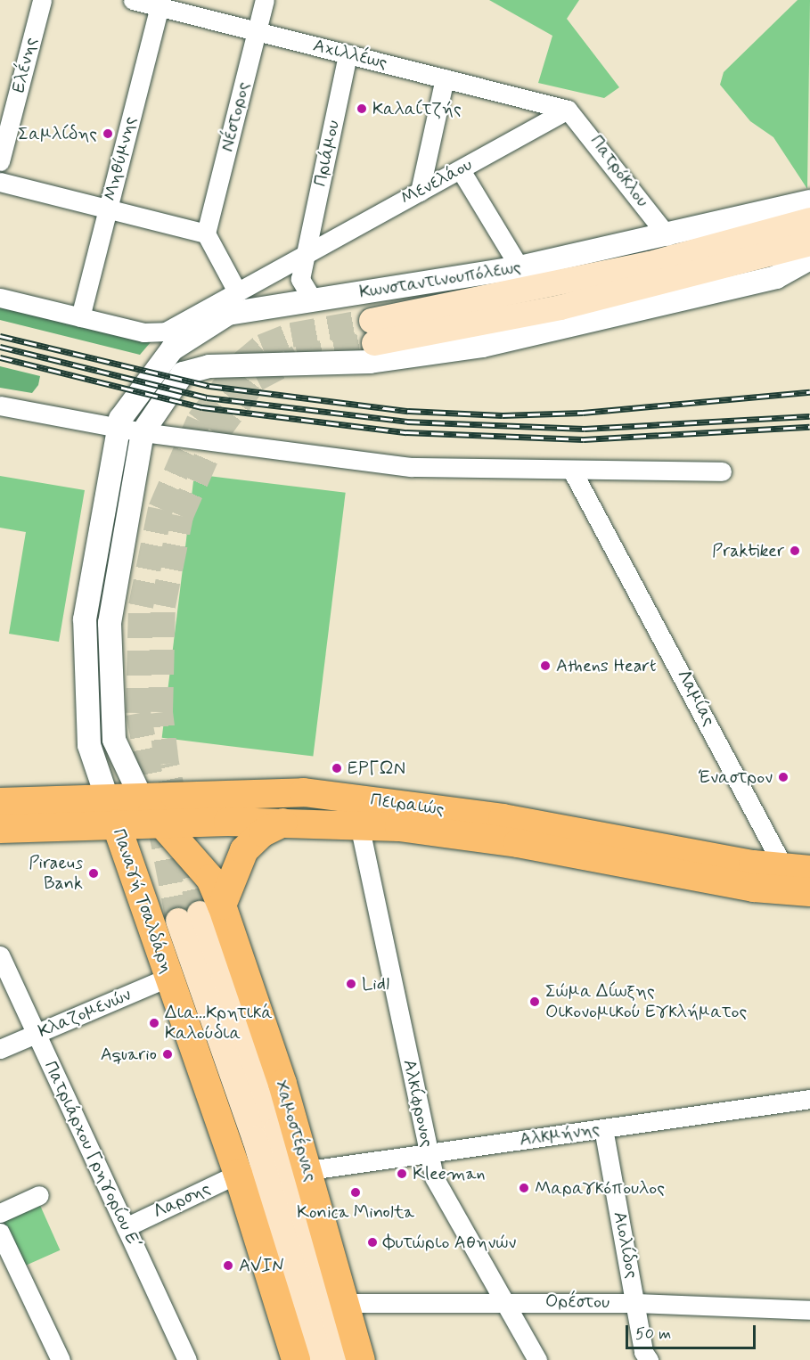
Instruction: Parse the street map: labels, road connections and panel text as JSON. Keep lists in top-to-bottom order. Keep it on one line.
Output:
{"streets":{"main road":["Πειραιώς","Παναγή Τσαλδάρη","Χαμοστέρνας"],"street":["Αχιλλέως","Ελένης","Νέστορος","Πριάμου","Μηθύμνης","Πατρόκλου","Μενελάου","Κωνσταντινουπόλεως","Λαμίας","Κλαζομενών","Αλκίφρονος","Αλκμήνης","Πατριάρχου Γρηγορίου Ε΄","Λαρσης","Αιολίδος","Ορέστου"]},"crossings":[["Αχιλλέως","Νέστορος"],["Αχιλλέως","Πριάμου"],["Αχιλλέως","Μηθύμνης"],["Αχιλλέως","Πατρόκλου"],["Αχιλλέως","Μενελάου"],["Πριάμου","Μενελάου"],["Μηθύμνης","Μενελάου"],["Πατρόκλου","Μενελάου"],["Πατρόκλου","Κωνσταντινουπόλεως"],["Κωνσταντινουπόλεως","Παναγή Τσαλδάρη"],["Λαμίας","Πειραιώς"],["Πειραιώς","Παναγή Τσαλδάρη"],["Πειραιώς","Αλκίφρονος"],["Πειραιώς","Χαμοστέρνας"],["Παναγή Τσαλδάρη","Κλαζομενών"],["Παναγή Τσαλδάρη","Λαρσης"],["Κλαζομενών","Πατριάρχου Γρηγορίου Ε΄"],["Αλκίφρονος","Αλκμήνης"],["Αλκίφρονος","Ορέστου"],["Χαμοστέρνας","Αλκμήνης"],["Χαμοστέρνας","Ορέστου"],["Αλκμήνης","Αιολίδος"],["Πατριάρχου Γρηγορίου Ε΄","Λαρσης"],["Αιολίδος","Ορέστου"]],"places":["Καλαίτζής","Σαμλίδης","Praktiker","Athens Heart","ΕΡΓΩΝ","Έναστρον","Piraeus Bank","Lidl","Σώμα Δίωξης Οικονομικού Εγκλήματος","Δια...Κρητικά Καλούδια","Aquario","Kleeman","Μαραγκόπουλος","Konica Minolta","Φυτώριο Αθηνών","AVIN"],"scale_bar":"50 m"}
